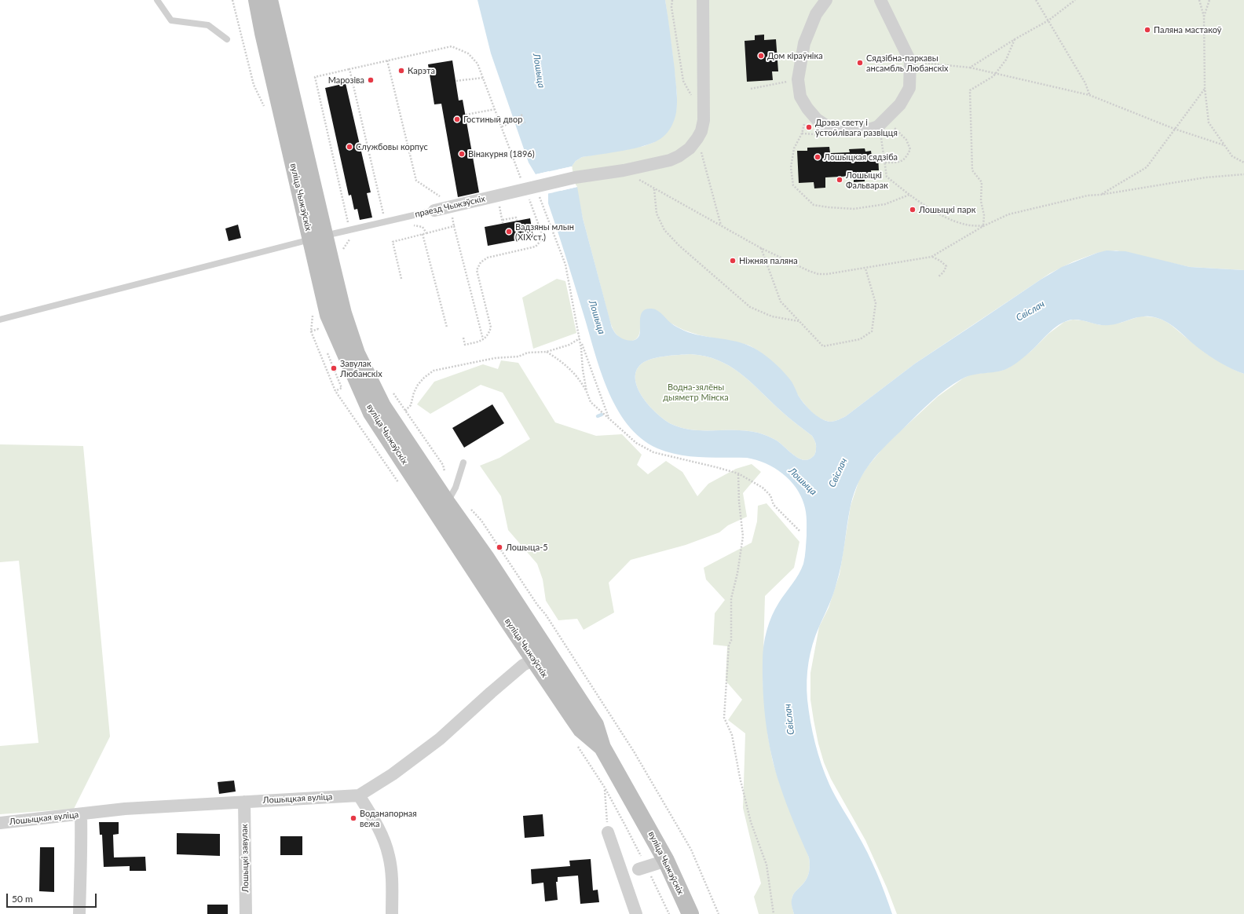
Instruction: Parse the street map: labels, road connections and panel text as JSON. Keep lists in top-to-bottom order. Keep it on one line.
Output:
{"streets":{"street":["вуліца Чыжэўскіх","праезд Чыжэўскіх","Лошыцкая вуліца","Лошыцкі завулак"]},"crossings":[["вуліца Чыжэўскіх","праезд Чыжэўскіх"],["вуліца Чыжэўскіх","Лошыцкая вуліца"],["Лошыцкая вуліца","Лошыцкі завулак"]],"water":["Лошыца","Свіслач"],"parks":["Водна-зялёны дыяметр Мінска"],"places":["Паляна мастакоў","Дом кіраўніка","Сядзібна-паркавы ансамбль Любанскіх","Карэта","Марозіва","Гостиный двор","Дрэва свету і ўстойлівага развіцця","Службовы корпус","Вінакурня (1896)","Лошыцкая сядзіба","Лошыцкі Фальварак","Лошыцкі парк","Вадзяны млын (XIX ст.)","Ніжняя паляна","Завулак Любанскіх","Лошыца-5","Воданапорная вежа"],"scale_bar":"50 m"}
